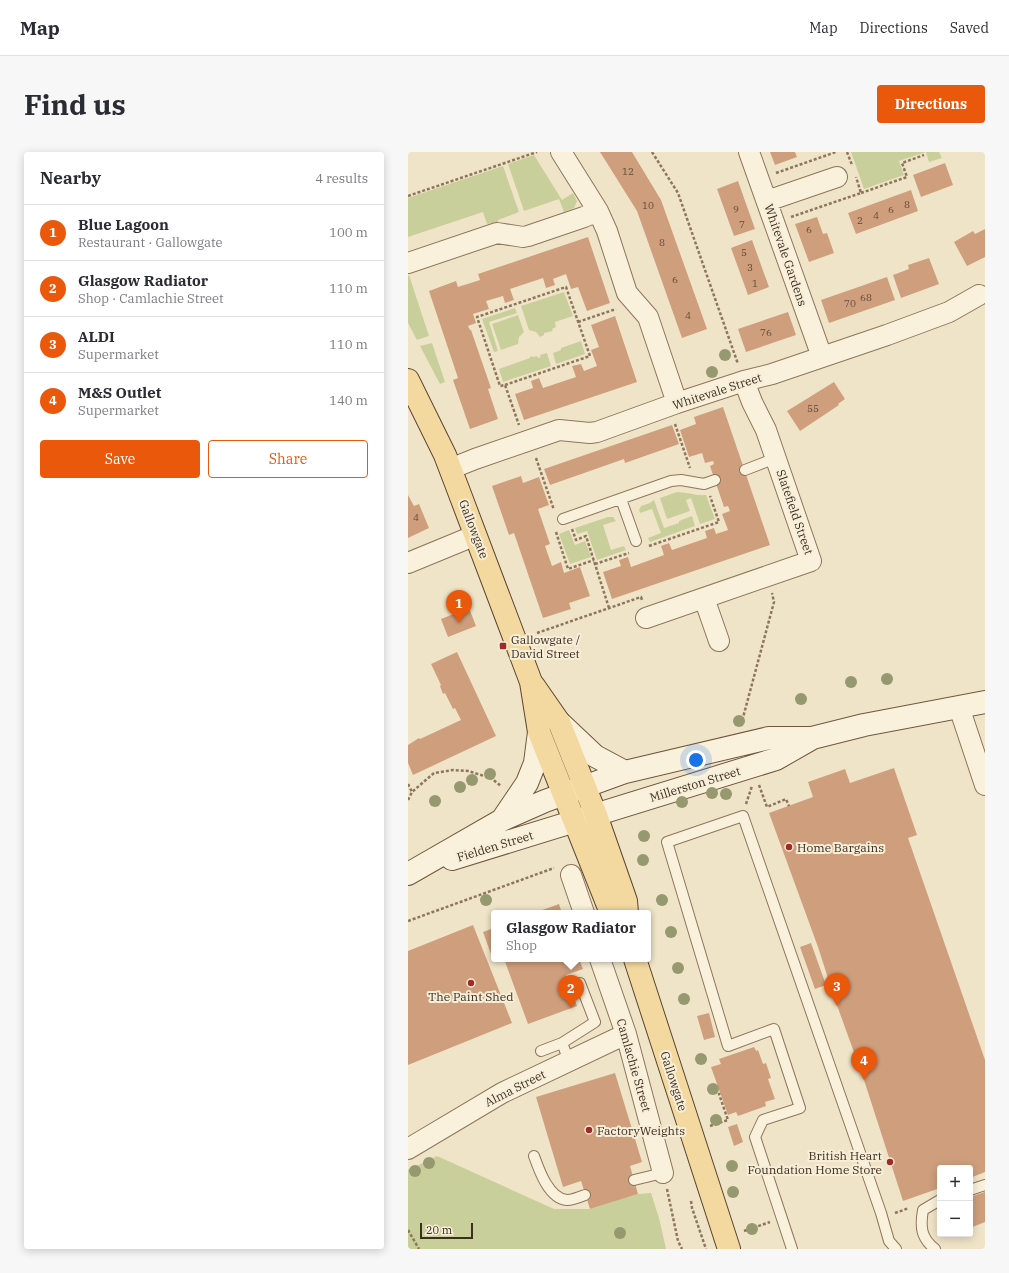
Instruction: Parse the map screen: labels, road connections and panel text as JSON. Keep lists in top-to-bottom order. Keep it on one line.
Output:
{"streets":{"main road":["Gallowgate","Millerston Street","Fielden Street"],"street":["Whitevale Gardens","Whitevale Street","Slatefield Street","Camlachie Street","Alma Street"]},"crossings":[["Whitevale Gardens","Whitevale Street"],["Whitevale Street","Slatefield Street"],["Whitevale Street","Gallowgate"],["Gallowgate","Millerston Street"],["Gallowgate","Fielden Street"],["Millerston Street","Fielden Street"],["Camlachie Street","Alma Street"]],"places":{"transit":["Gallowgate / David Street"],"other":["Home Bargains","The Paint Shed","FactoryWeights","British Heart Foundation Home Store"]},"house_numbers":["12","8","10","9","6","4","2","7","6","8","5","3","6","1","68","70","4","76","55","4"],"scale_bar":"20 m","page":{"header":"Map","nav":["Map","Directions","Saved"],"buttons":["Directions",["Save","Share"]],"title":"Find us","heading":["Nearby","4 results"],"list":[{"mark":"1","name":"Blue Lagoon","note":"Restaurant · Gallowgate","value":"100 m"},{"mark":"2","name":"Glasgow Radiator","note":"Shop · Camlachie Street","value":"110 m"},{"mark":"3","name":"ALDI","note":"Supermarket","value":"110 m"},{"mark":"4","name":"M&S Outlet","note":"Supermarket","value":"140 m"}],"pins":["1","3","2","4"],"popup":["Glasgow Radiator","Shop"],"map_buttons":["+","−"],"scale":"20 m"}}
